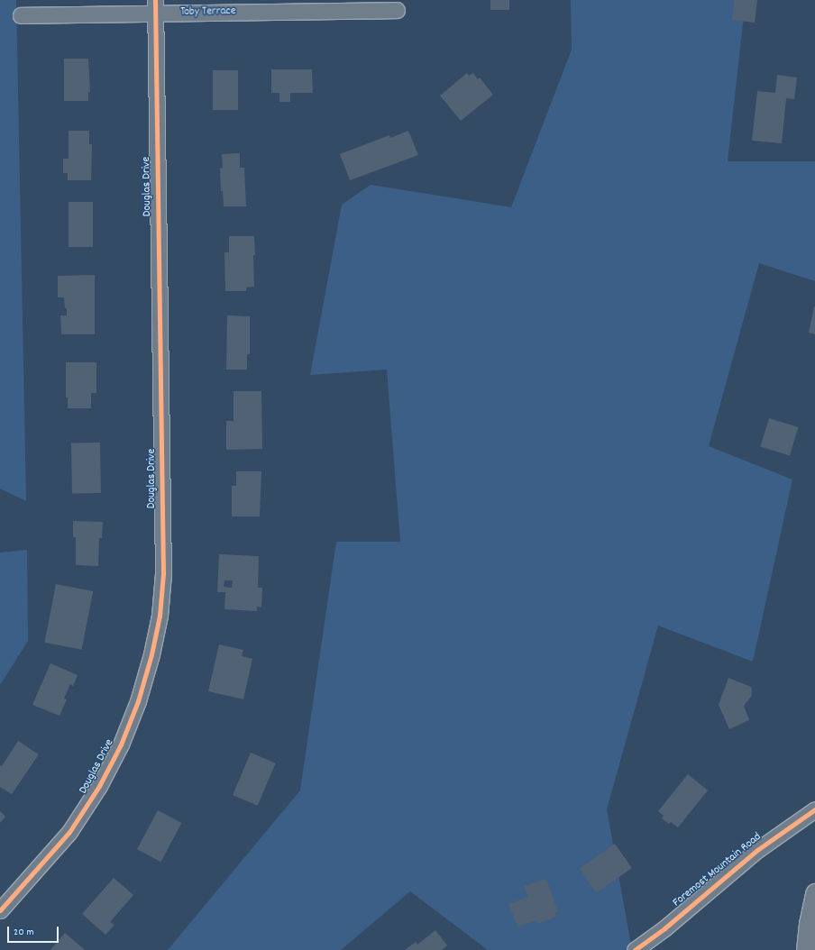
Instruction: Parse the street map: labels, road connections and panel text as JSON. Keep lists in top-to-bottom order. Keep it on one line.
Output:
{"streets":{"street":["Toby Terrace","Douglas Drive","Foremost Mountain Road"]},"crossings":[["Toby Terrace","Douglas Drive"]],"scale_bar":"20 m"}
